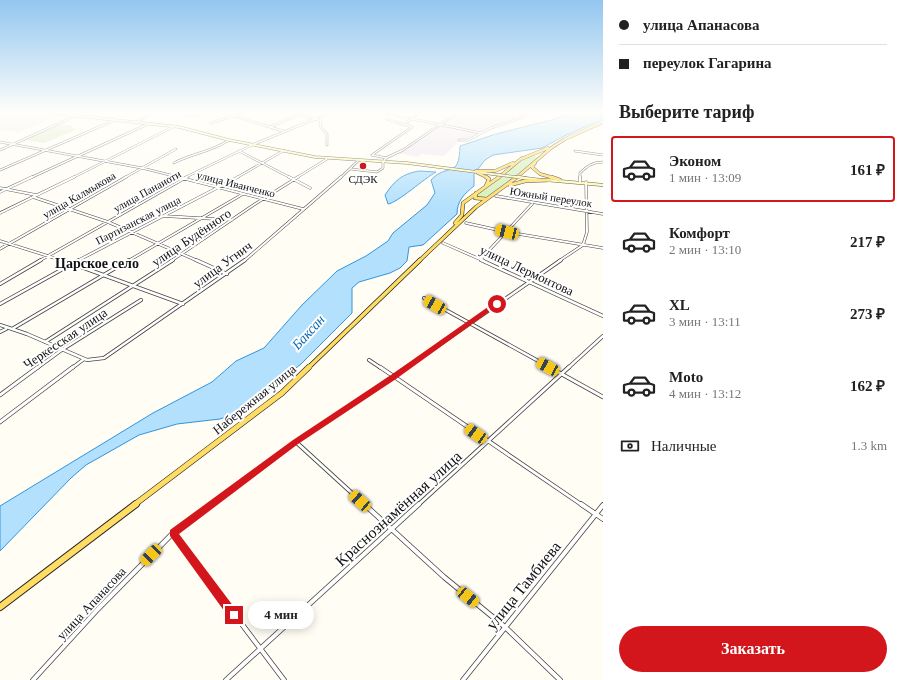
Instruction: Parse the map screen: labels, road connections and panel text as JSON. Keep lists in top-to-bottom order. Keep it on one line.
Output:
{"streets":{"main road":["Набережная улица"],"street":["улица Иванченко","улица Панаиоти","улица Калмыкова","Южный переулок","Партизанская улица","улица Будённого","улица Угнич","улица Лермонтова","Черкесская улица","Краснознамённая улица","улица Тамбиева","улица Апанасова"]},"crossings":[["улица Иванченко","улица Панаиоти"],["улица Иванченко","улица Калмыкова"],["улица Иванченко","Партизанская улица"],["улица Иванченко","улица Будённого"],["улица Иванченко","улица Угнич"],["улица Лермонтова","улица Апанасова"]],"districts":["Царское село"],"water":["Баксан"],"places":["СДЭК"],"page":{"banner":["улица Апанасова","переулок Гагарина"],"heading":"Выберите тариф","list":[{"name":"Эконом","note":"1 мин · 13:09","value":"161 ₽"},{"name":"Комфорт","note":"2 мин · 13:10","value":"217 ₽"},{"name":"XL","note":"3 мин · 13:11","value":"273 ₽"},{"name":"Moto","note":"4 мин · 13:12","value":"162 ₽"}],"pay":["Наличные","1.3 km"],"bubble":"4 мин","buttons":"Заказать"}}
